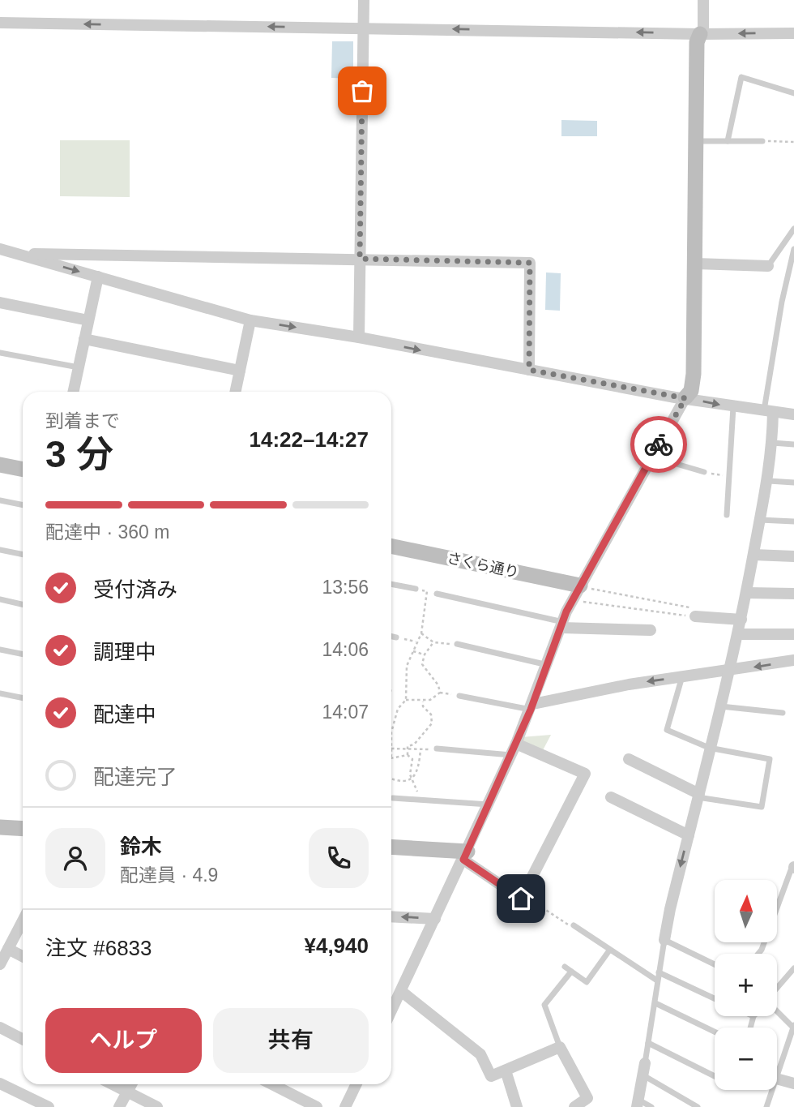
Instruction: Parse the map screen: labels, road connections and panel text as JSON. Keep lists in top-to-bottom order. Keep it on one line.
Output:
{"streets":{"street":["さくら通り"]},"north":"top","page":{"heading":["3 分","到着まで","14:22–14:27"],"panel":["鈴木","配達員 · 4.9","注文 #6833","¥4,940"],"bar":"配達中 · 360 m","list":[["受付済み","13:56"],["調理中","14:06"],["配達中","14:07"],"配達完了"],"map_buttons":["+","−"],"buttons":["ヘルプ","共有"]}}
